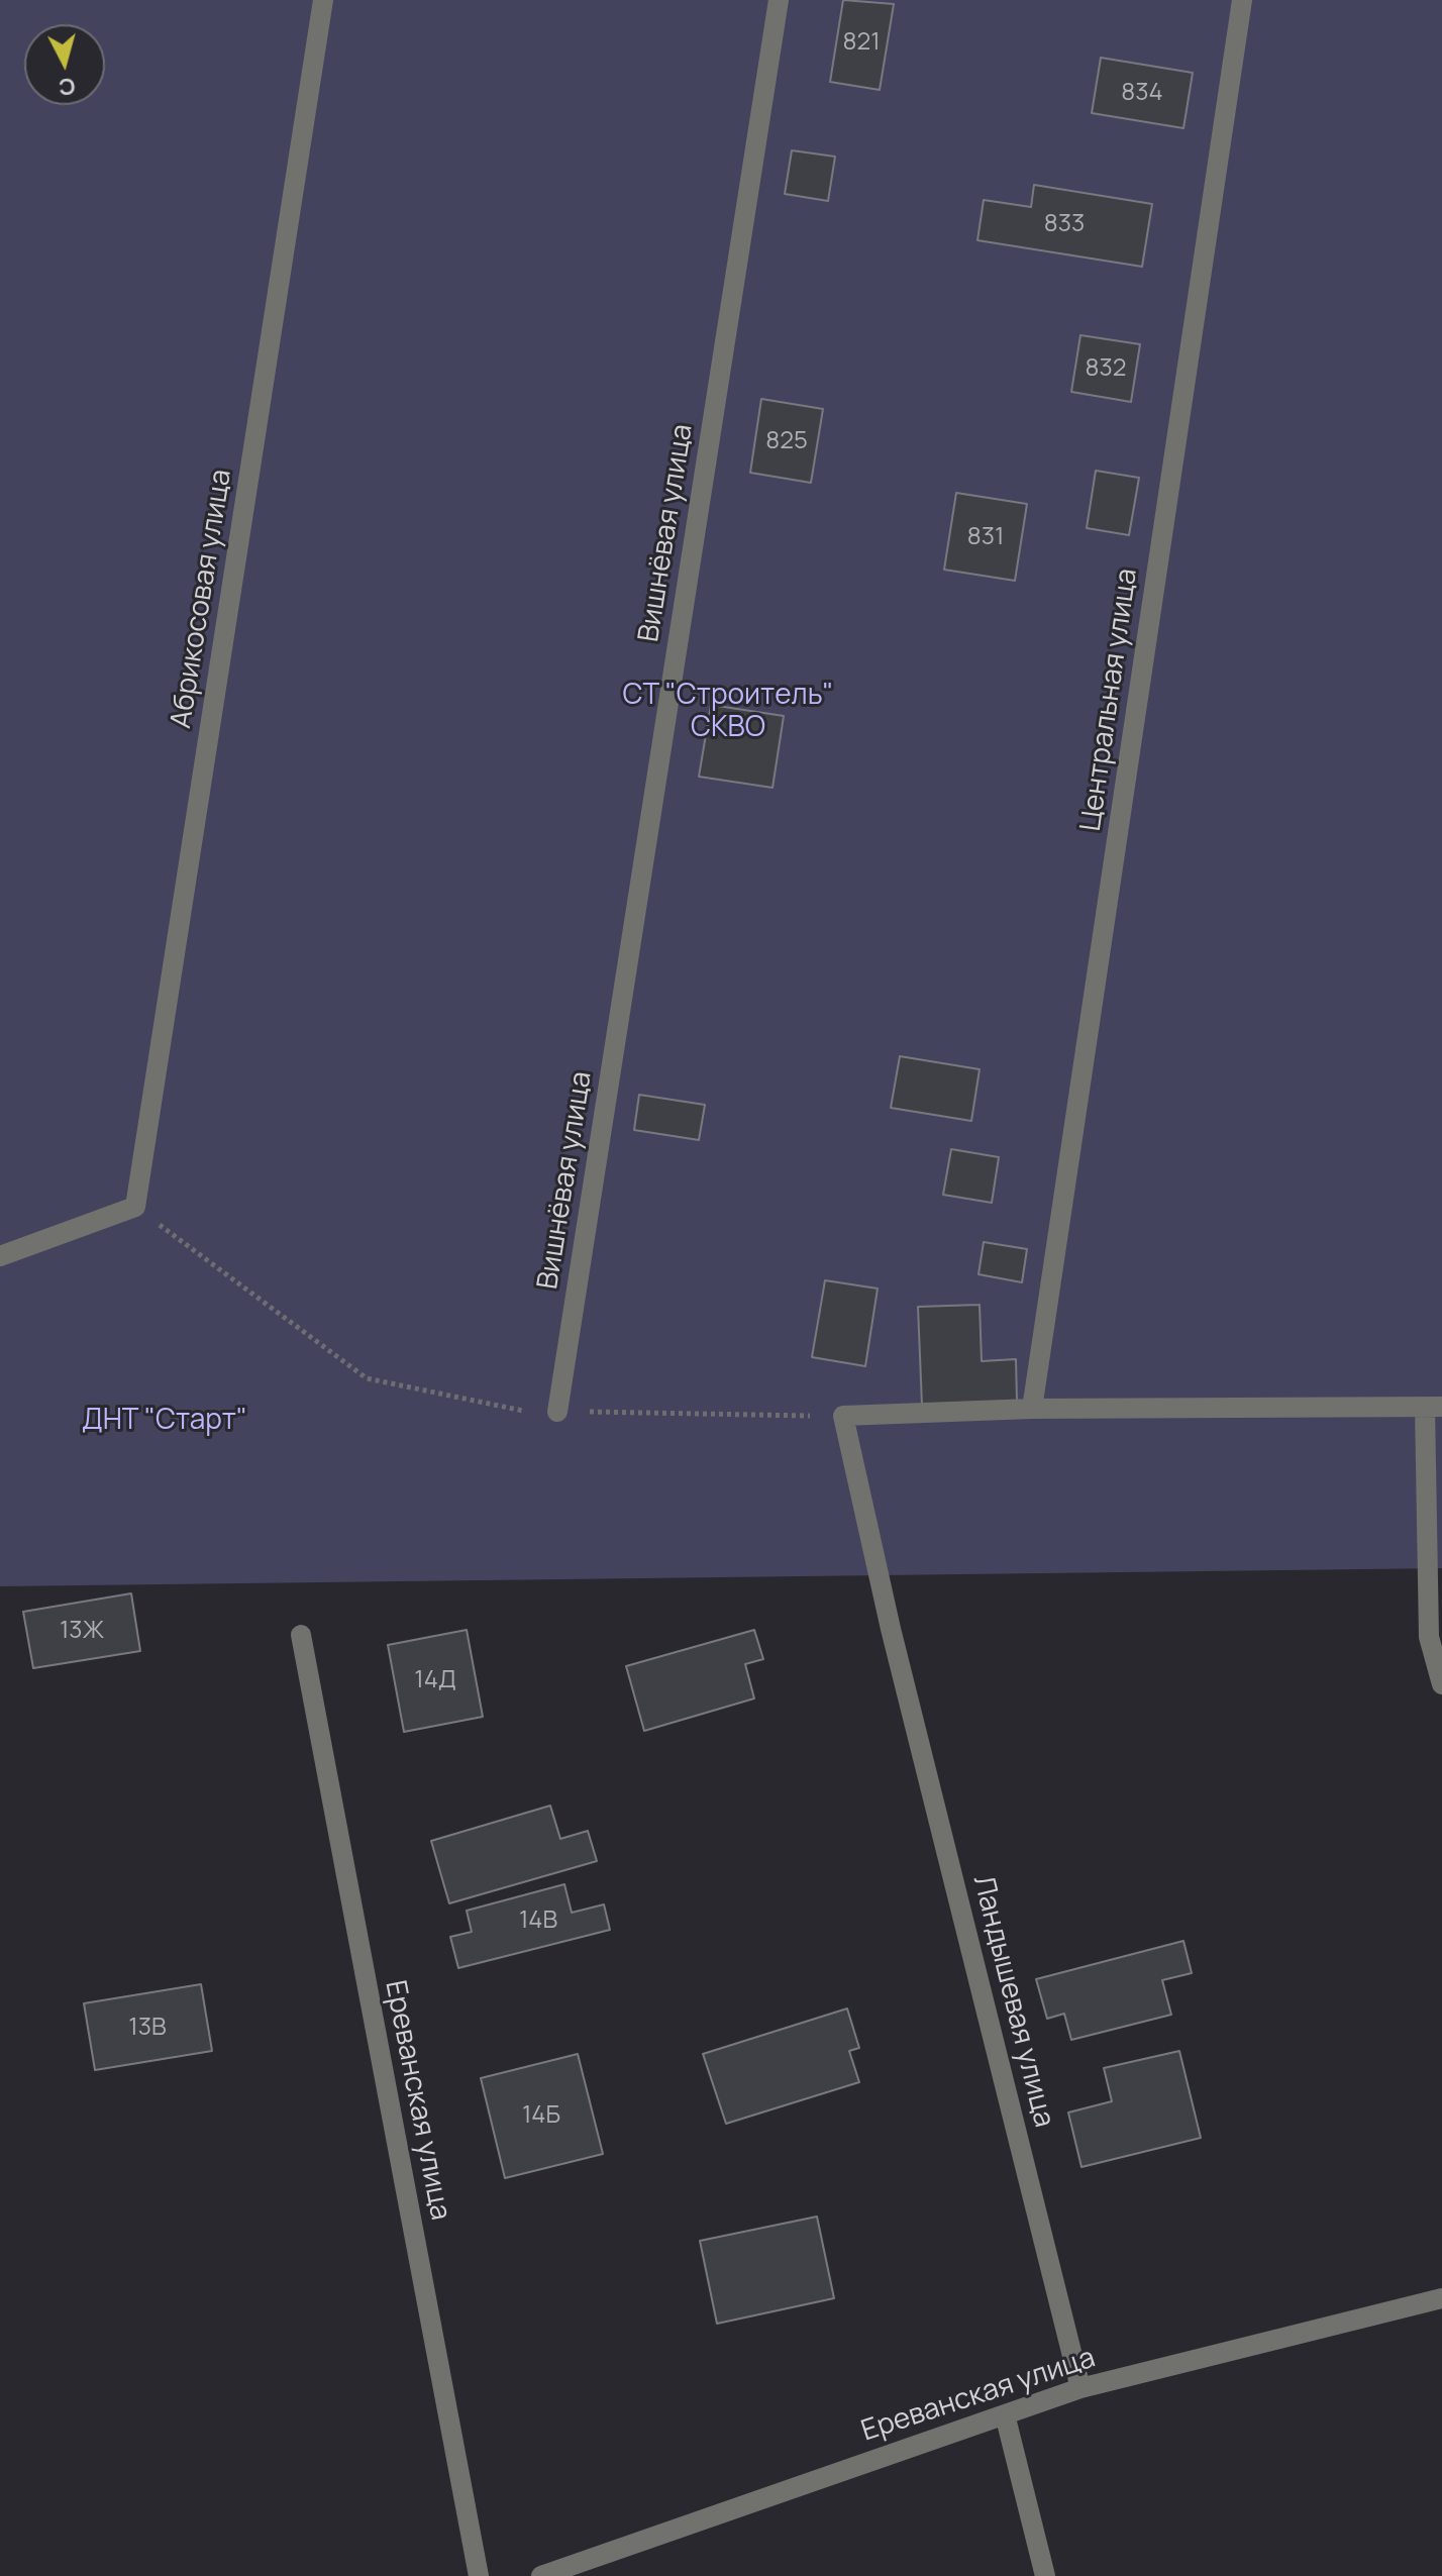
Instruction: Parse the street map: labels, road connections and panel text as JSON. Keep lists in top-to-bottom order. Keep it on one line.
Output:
{"streets":{"street":["Вишнёвая улица","Абрикосовая улица","Центральная улица","Ландышевая улица","Ереванская улица"]},"crossings":[["Ландышевая улица","Ереванская улица"]],"parks":["СТ \"Строитель\" СКВО","ДНТ \"Старт\""],"house_numbers":["821","834","833","832","825","831","13Ж","14Д","14В","13В","14Б"],"north":"bottom"}
